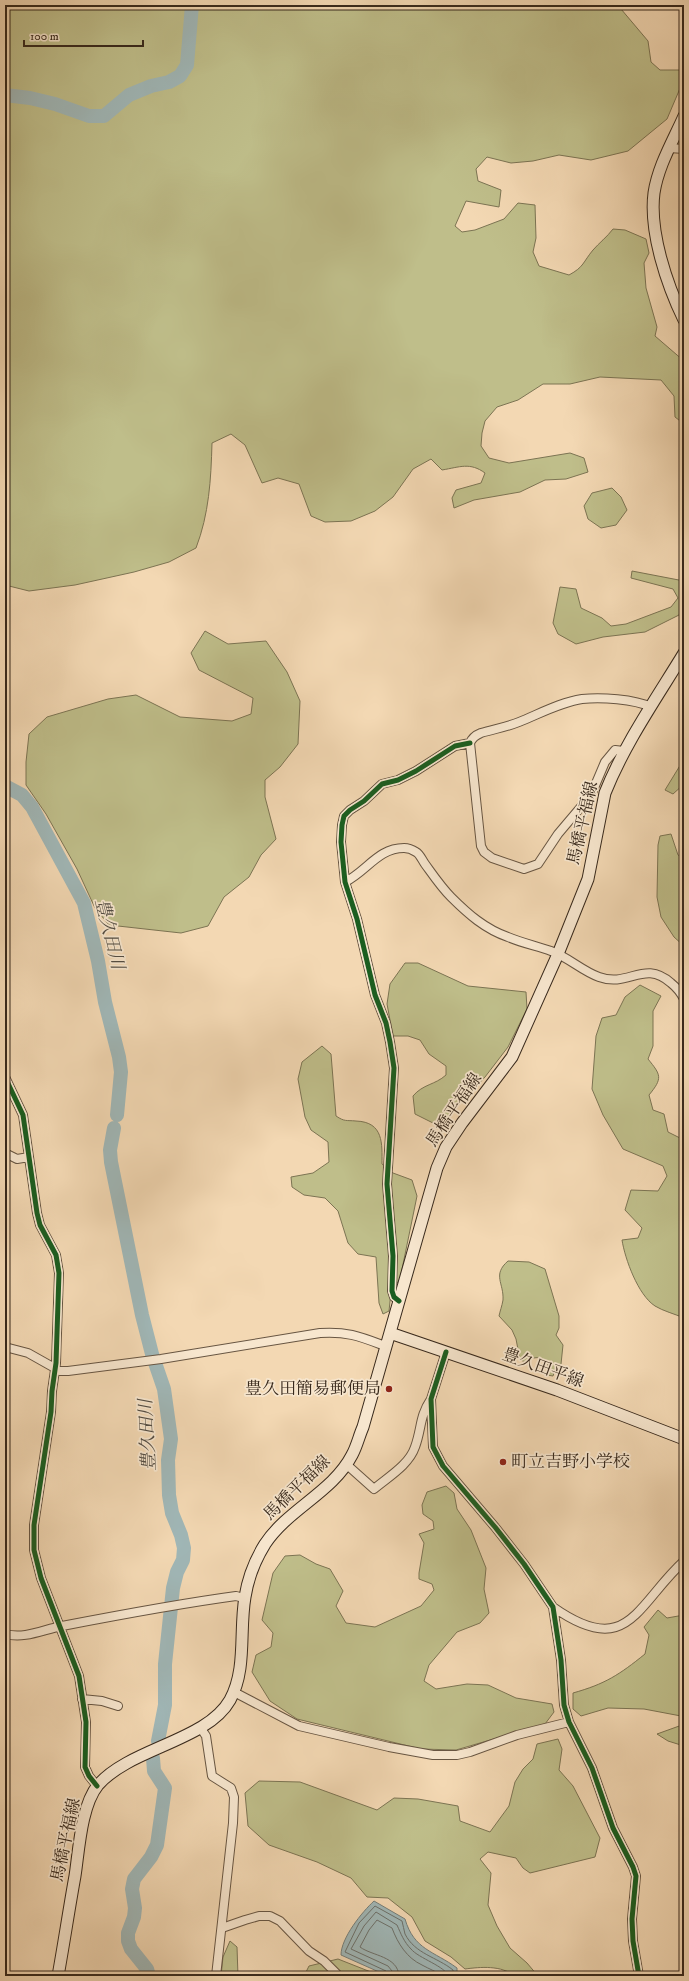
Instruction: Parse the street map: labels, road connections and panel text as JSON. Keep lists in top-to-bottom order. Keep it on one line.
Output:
{"streets":{"main road":["馬橋平福線","豊久田平線"]},"crossings":[["馬橋平福線","豊久田平線"]],"water":["豊久田川"],"places":["豊久田簡易郵便局","町立吉野小学校"],"scale_bar":"100 m"}
